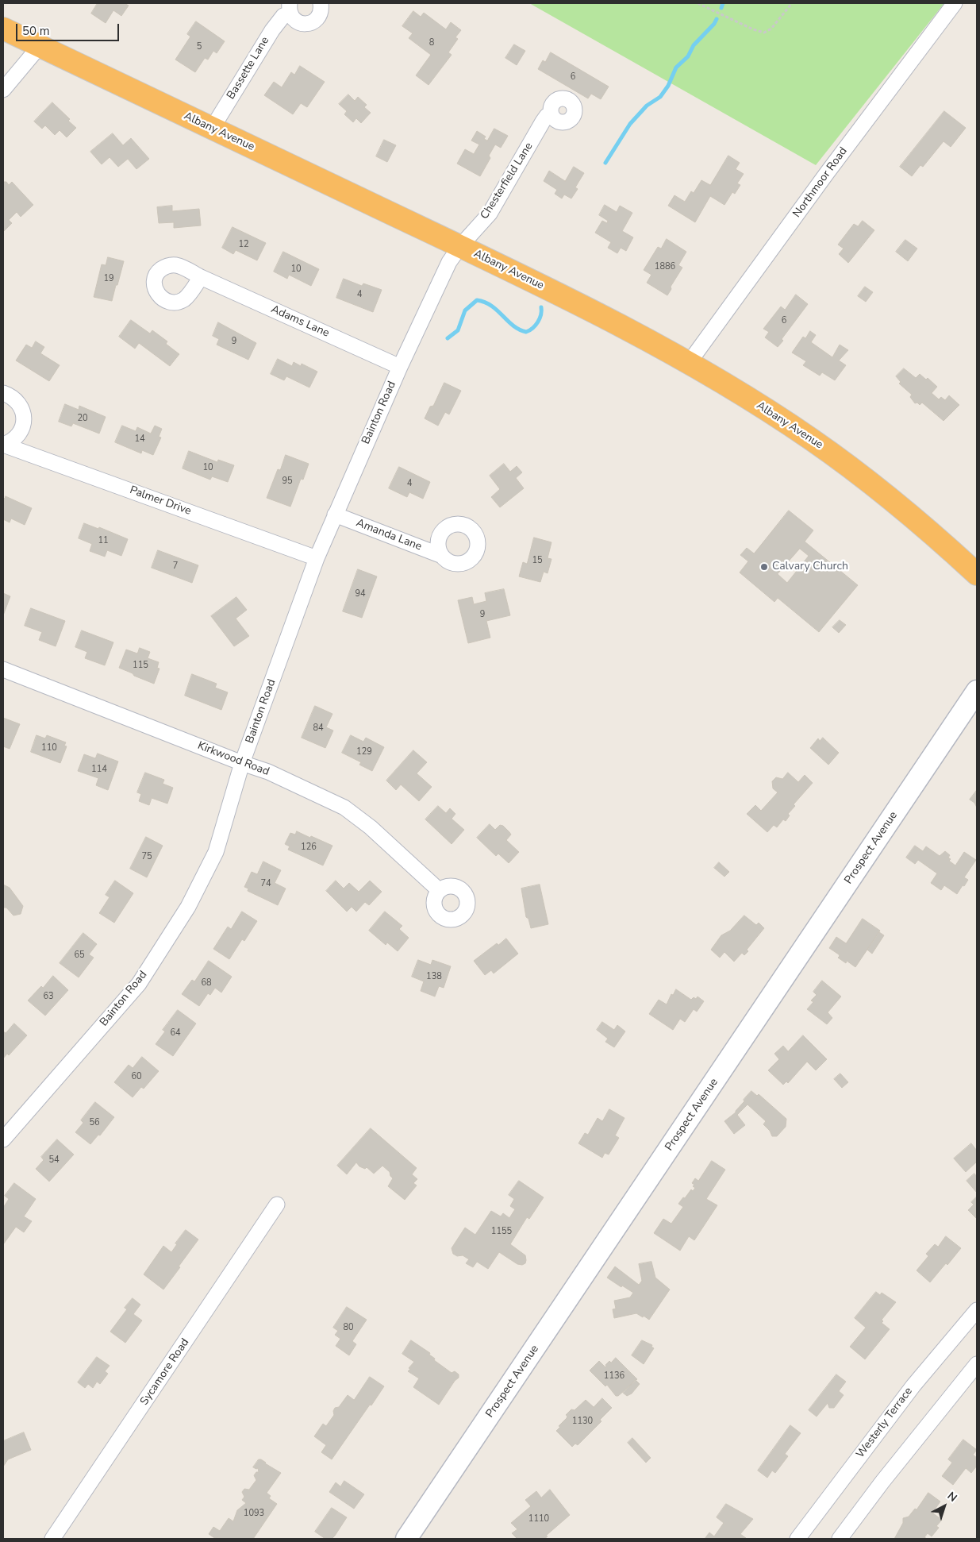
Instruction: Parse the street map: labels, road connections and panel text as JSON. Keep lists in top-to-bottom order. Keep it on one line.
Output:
{"streets":{"highway":["Albany Avenue"],"main road":["Prospect Avenue"],"street":["Bassette Lane","Chesterfield Lane","Northmoor Road","Adams Lane","Bainton Road","Palmer Drive","Amanda Lane","Kirkwood Road","Sycamore Road","Westerly Terrace"]},"crossings":[["Bassette Lane","Albany Avenue"],["Albany Avenue","Chesterfield Lane"],["Albany Avenue","Northmoor Road"],["Albany Avenue","Bainton Road"],["Chesterfield Lane","Bainton Road"],["Adams Lane","Bainton Road"],["Bainton Road","Palmer Drive"],["Bainton Road","Amanda Lane"],["Bainton Road","Kirkwood Road"]],"places":["Calvary Church"],"house_numbers":["8","5","6","12","1886","10","19","4","6","9","20","14","10","95","4","11","15","7","94","9","115","84","110","129","114","126","75","74","65","138","68","63","64","60","56","54","1155","80","1136","1130","1093","1110"],"scale_bar":"50 m","north":"top right"}
